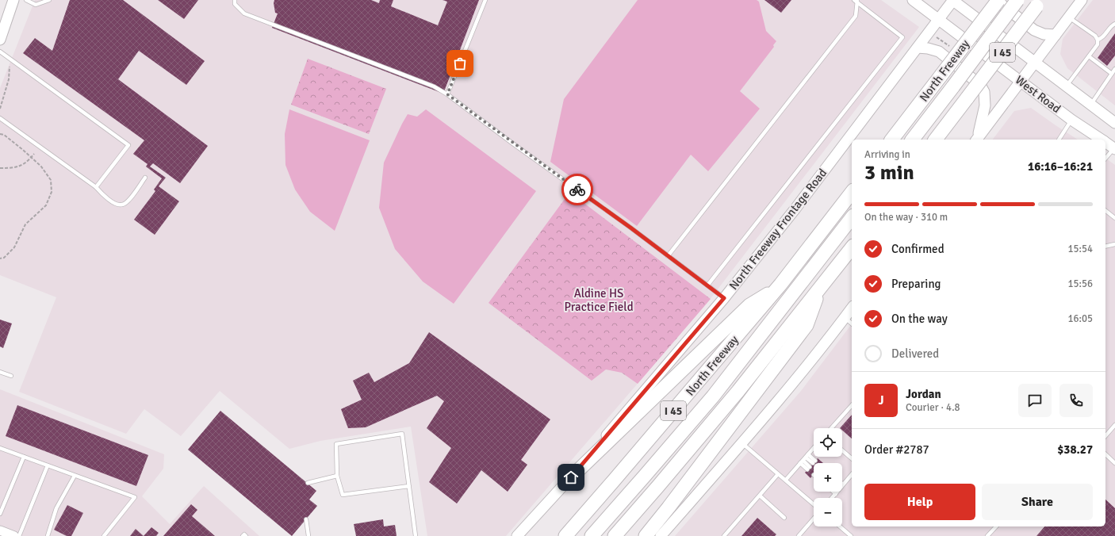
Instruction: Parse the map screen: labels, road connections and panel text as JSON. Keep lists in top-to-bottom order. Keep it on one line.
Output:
{"streets":{"highway":["I 45","North Freeway"],"main road":["West Road","North Freeway Frontage Road"]},"crossings":[["West Road","North Freeway Frontage Road"]],"parks":["Aldine HS Practice Field"],"page":{"heading":["3 min","Arriving in","16:16–16:21"],"panel":["Jordan","Courier · 4.8","Order #2787","$38.27"],"bar":"On the way · 310 m","list":[["Confirmed","15:54"],["Preparing","15:56"],["On the way","16:05"],"Delivered"],"round":"J","map_buttons":["+","−"],"buttons":["Help","Share"]}}
